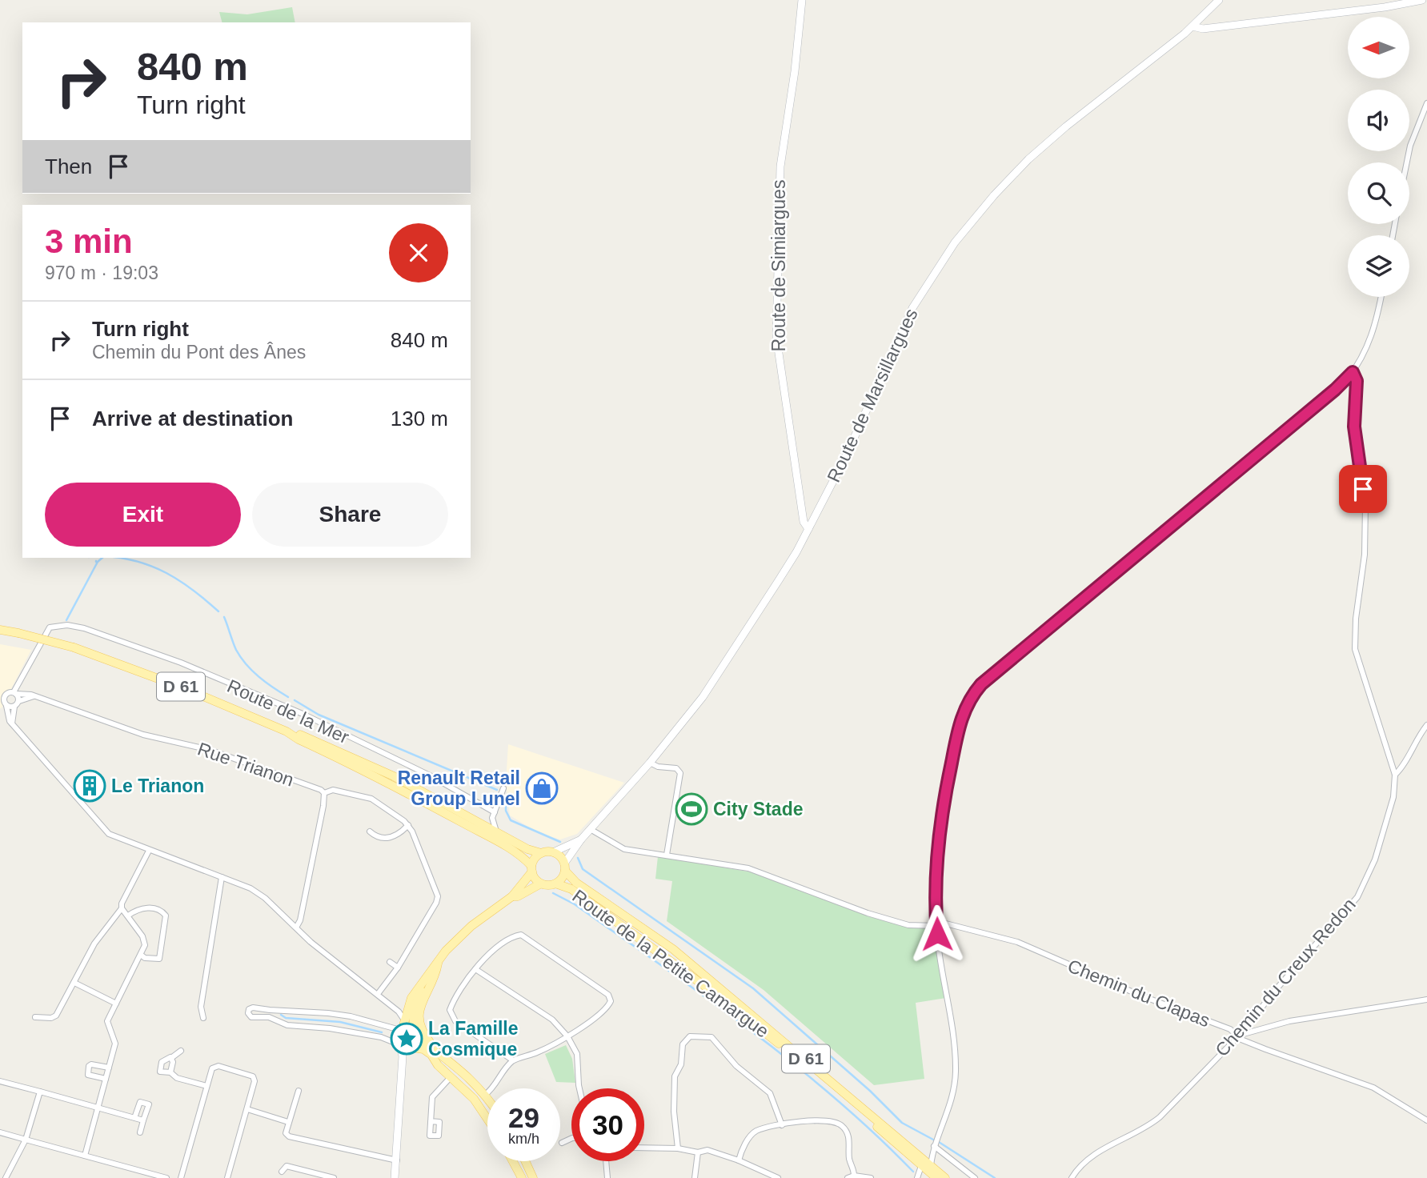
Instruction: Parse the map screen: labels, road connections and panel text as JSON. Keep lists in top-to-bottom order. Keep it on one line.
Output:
{"streets":{"main road":["Route de Simiargues","Route de Marsillargues","D 61","Route de la Mer","Route de la Petite Camargue"],"street":["Rue Trianon","Chemin du Creux Redon","Chemin du Clapas"]},"crossings":[["Route de Simiargues","Route de Marsillargues"],["Route de Marsillargues","Route de la Mer"],["Route de Marsillargues","Route de la Petite Camargue"],["Route de Marsillargues","Chemin du Clapas"],["Route de la Mer","Rue Trianon"],["Route de la Mer","Route de la Petite Camargue"],["Chemin du Creux Redon","Chemin du Clapas"]],"places":{"building":["Le Trianon"],"shop":["Renault Retail Group Lunel"],"sports":["City Stade"],"place":["La Famille Cosmique"]},"north":"left","page":{"turn":["840 m","Turn right"],"then":"Then","heading":["3 min","970 m · 19:03"],"list":[{"name":"Turn right","note":"Chemin du Pont des Ânes","value":"840 m"},{"name":"Arrive at destination","value":"130 m"}],"buttons":["Exit","Share"],"speed":"29 km/h","limit":"30"}}
